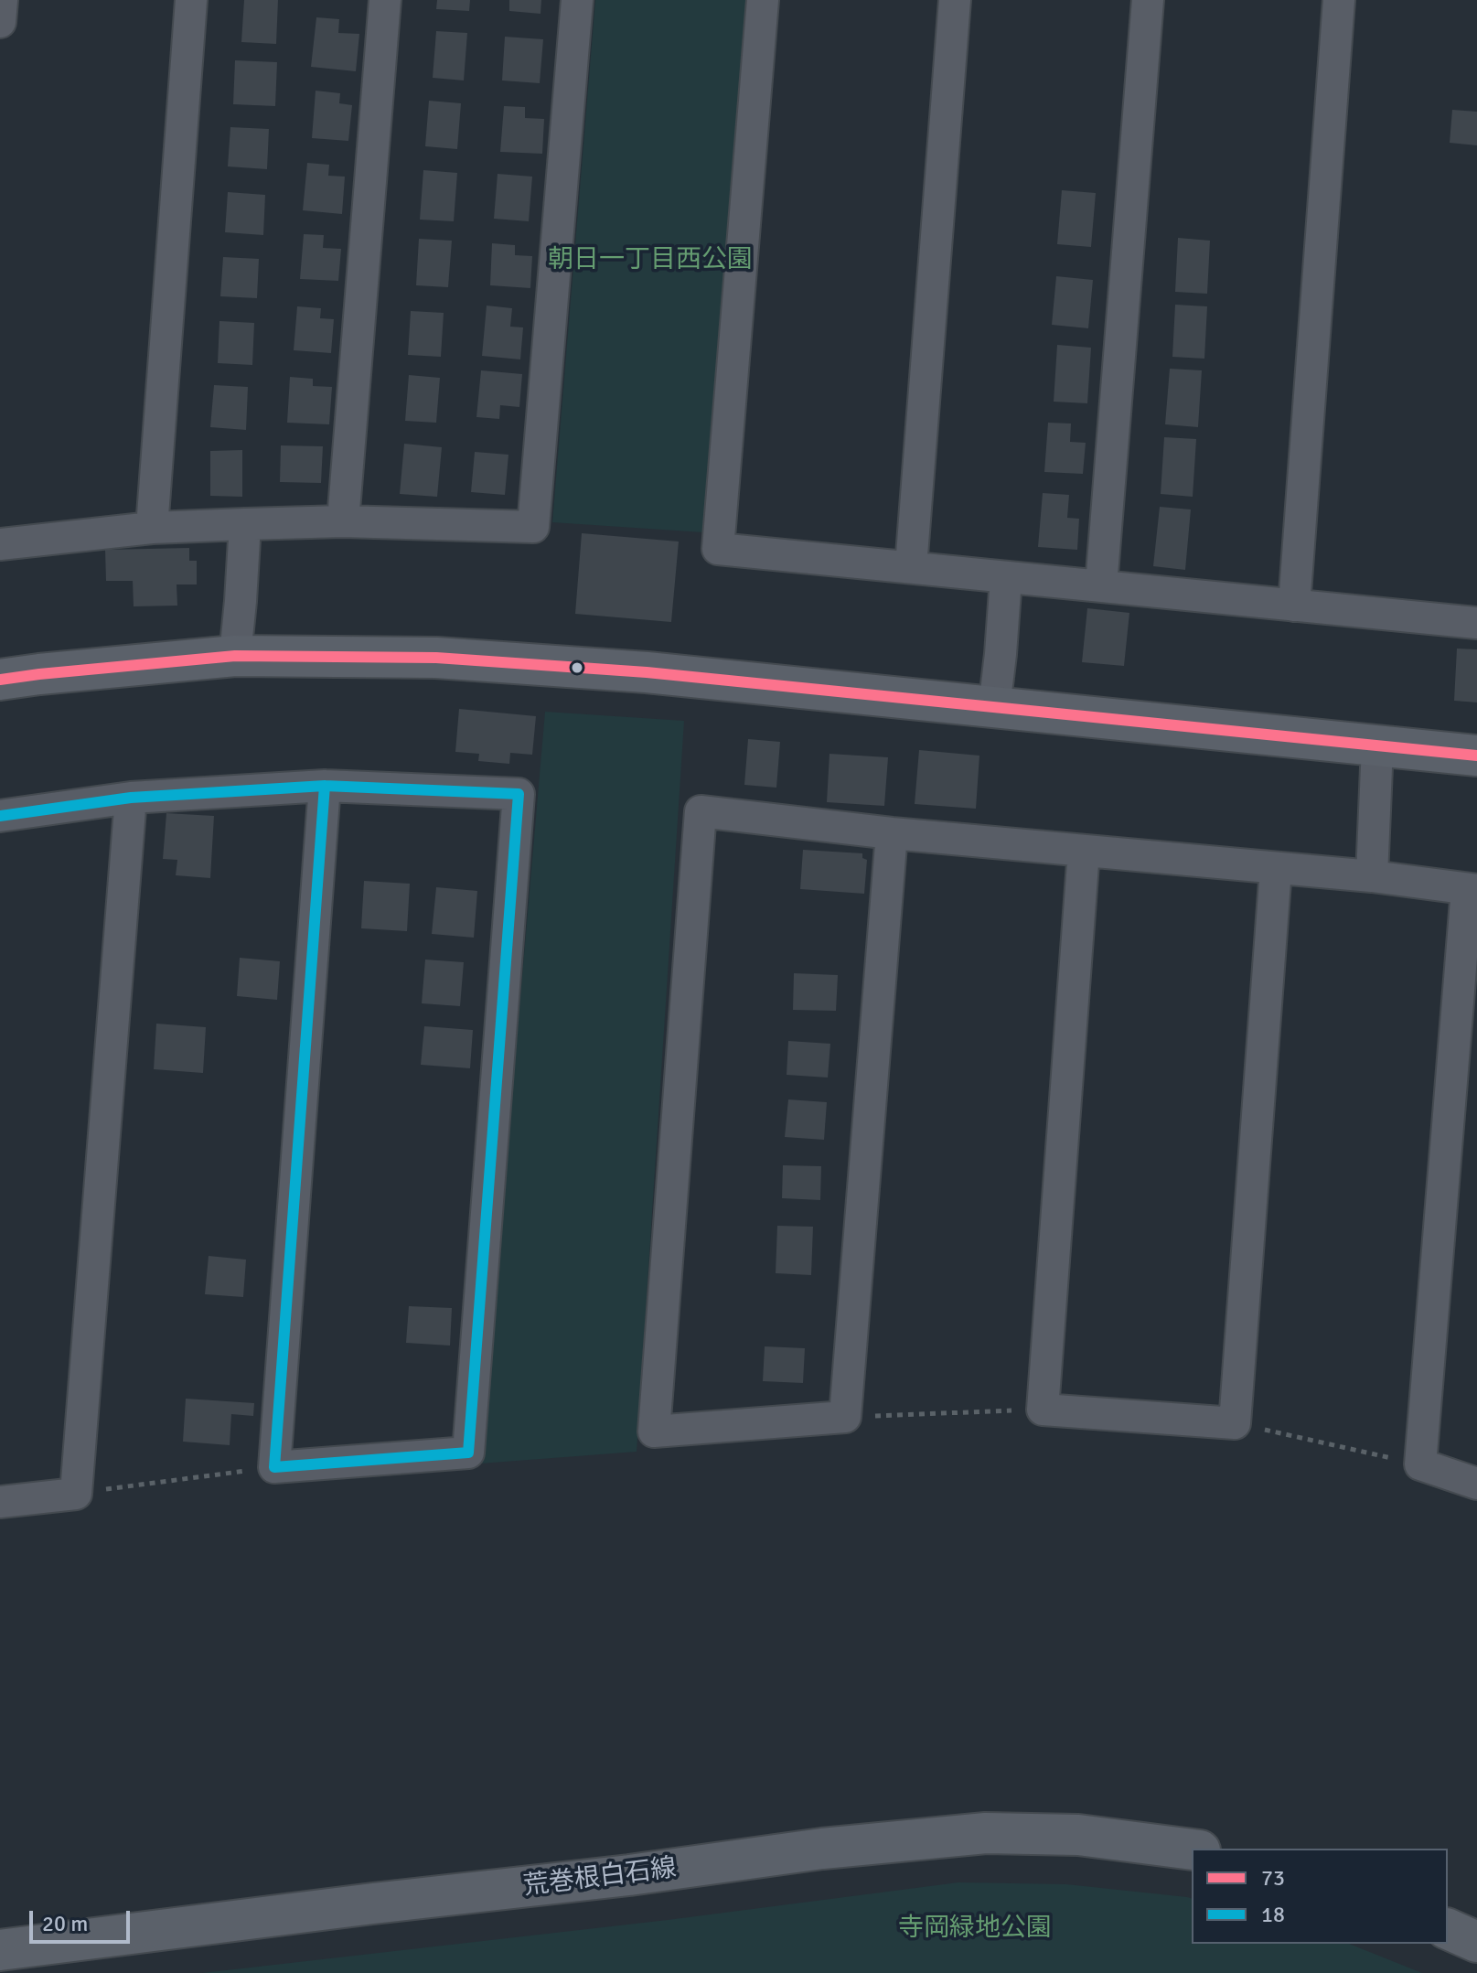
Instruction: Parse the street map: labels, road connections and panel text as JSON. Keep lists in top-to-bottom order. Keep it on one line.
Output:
{"streets":{"street":["荒巻根白石線"]},"parks":["朝日一丁目西公園","寺岡緑地公園"],"lines":["transit line 73","transit line 18"],"legend":["73","18"],"scale_bar":"20 m"}
